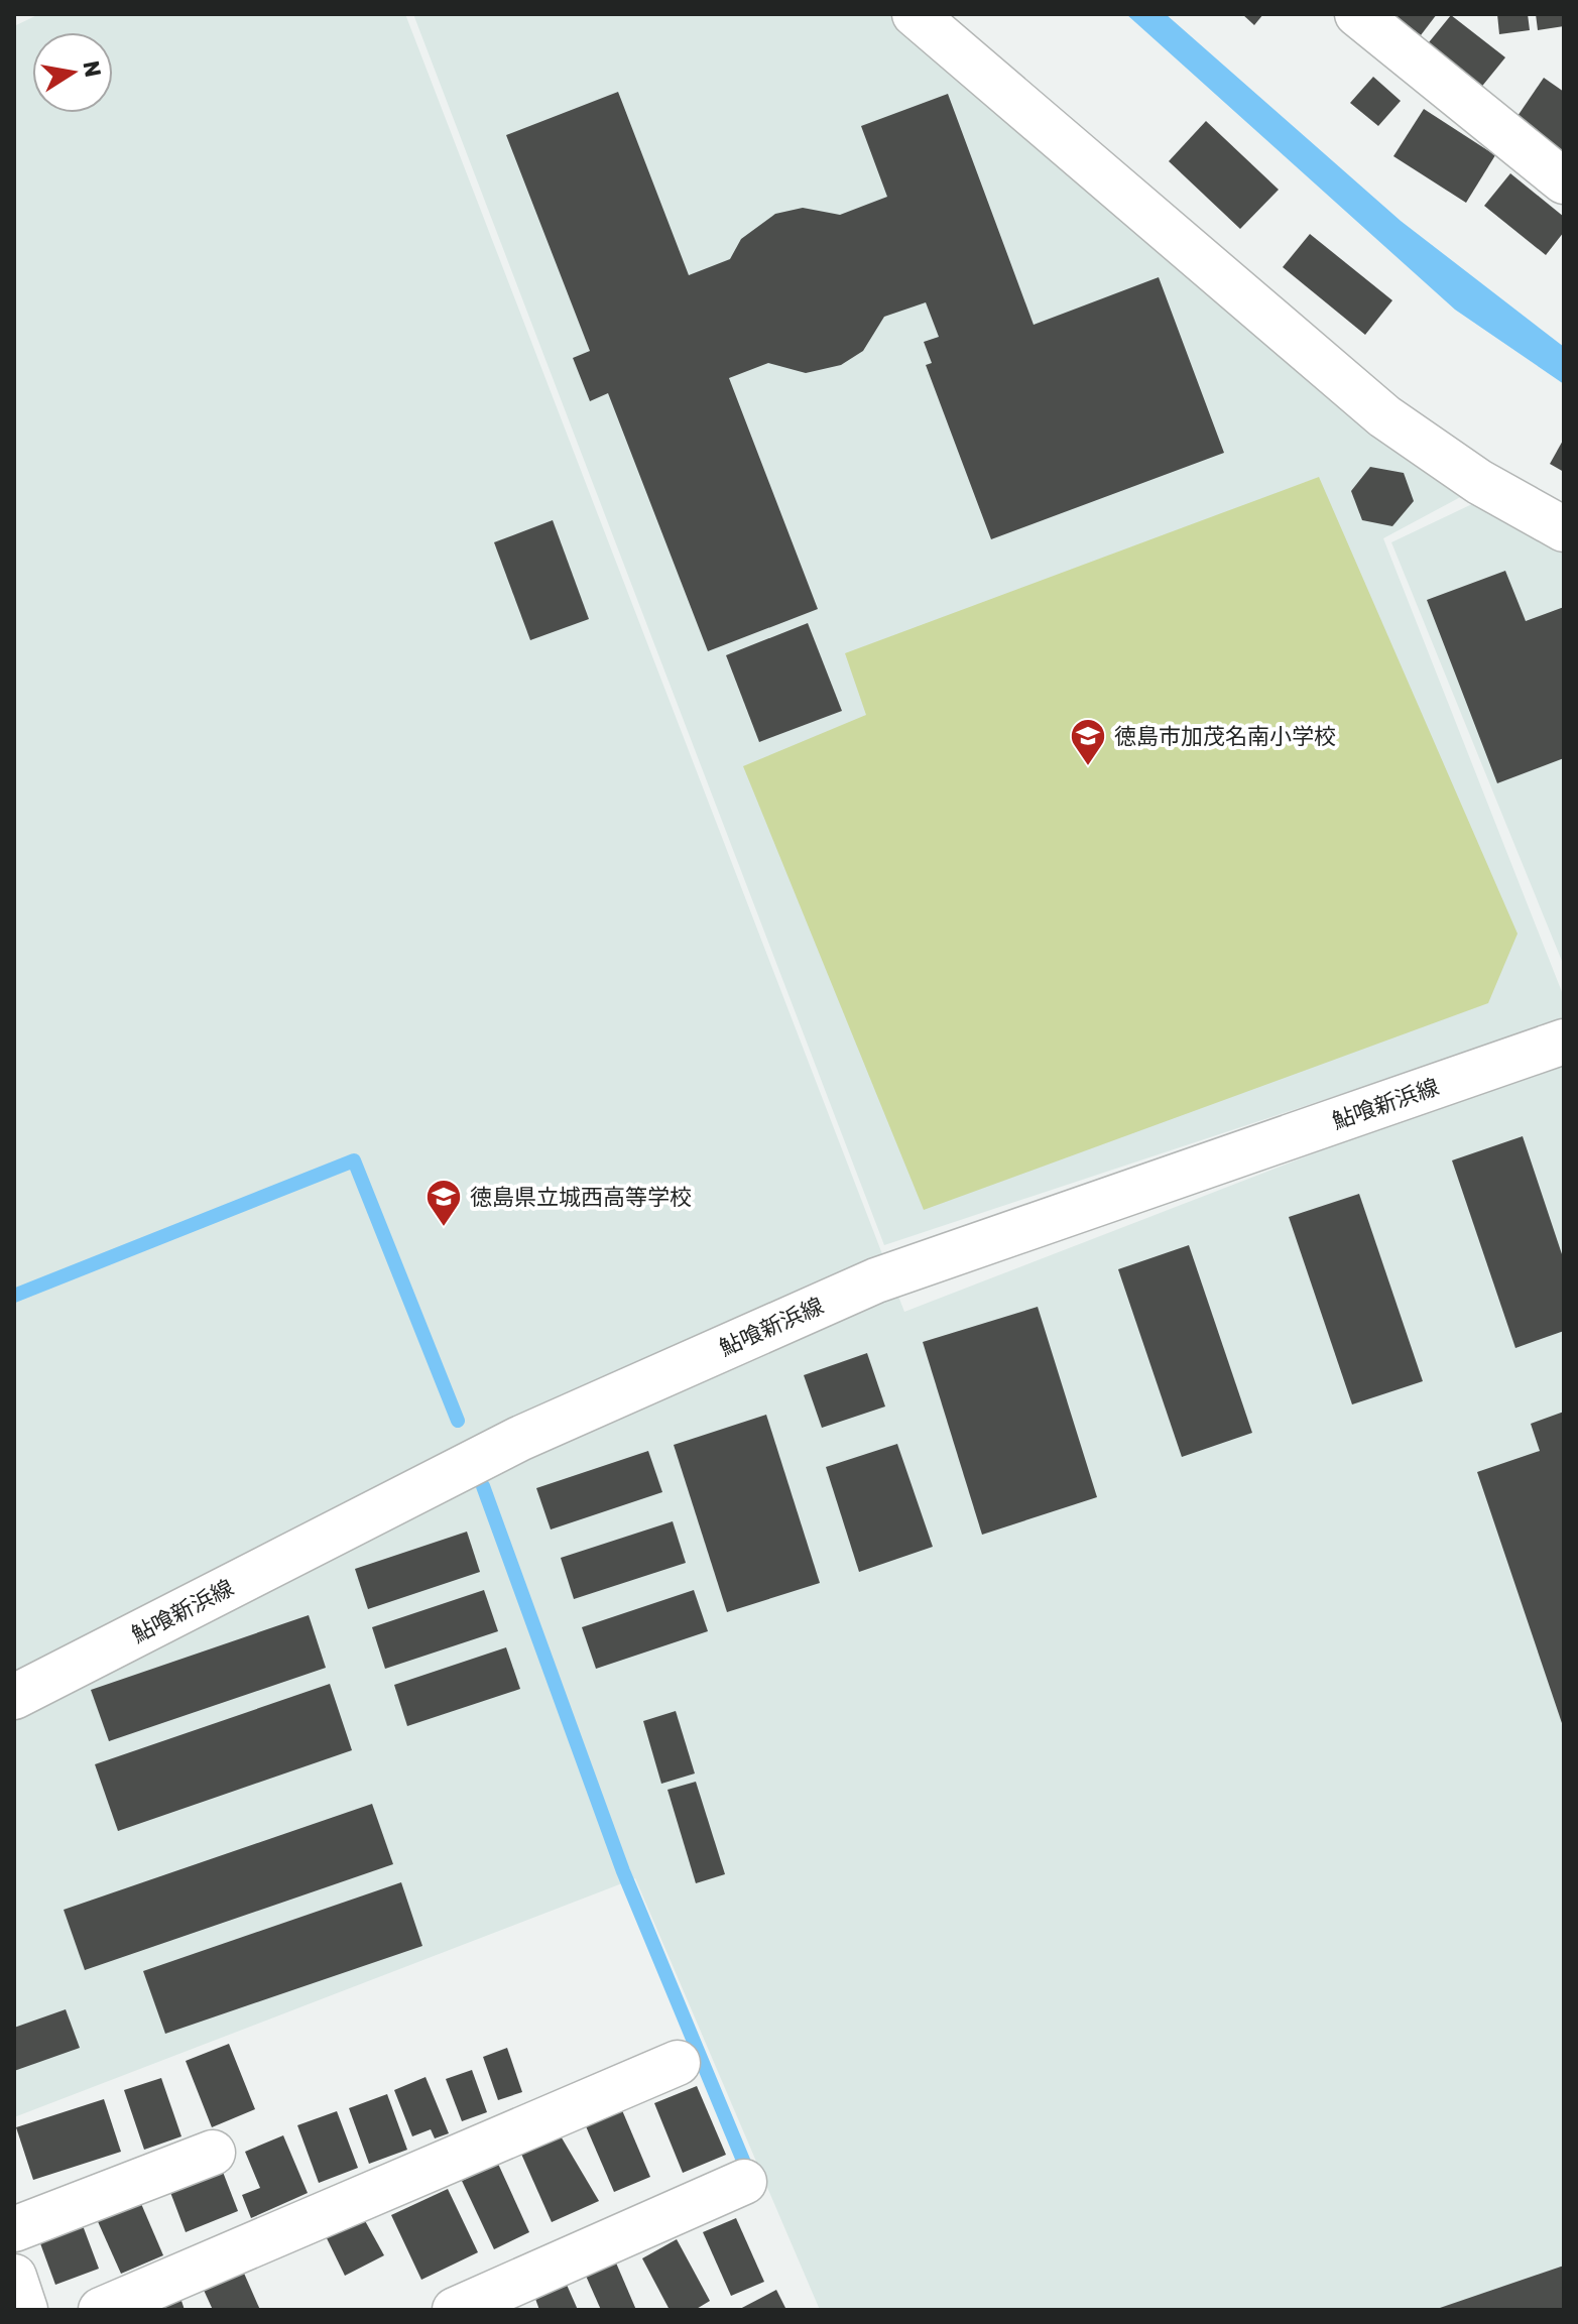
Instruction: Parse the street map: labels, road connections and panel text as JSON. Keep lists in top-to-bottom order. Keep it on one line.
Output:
{"streets":{"street":["鮎喰新浜線"]},"places":{"school or university":["徳島市加茂名南小学校","徳島県立城西高等学校"]},"north":"right"}
